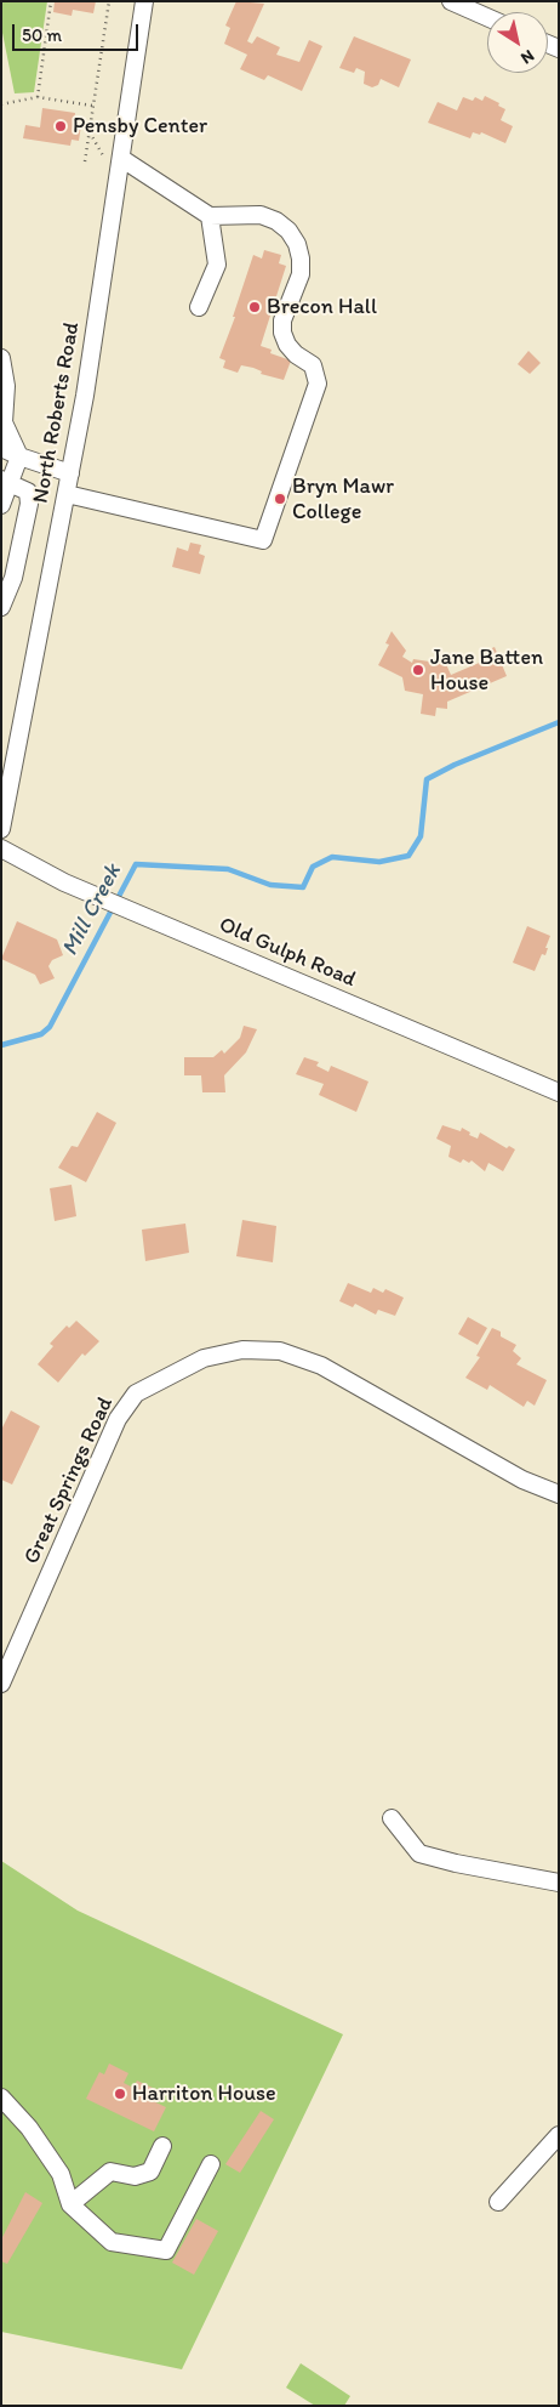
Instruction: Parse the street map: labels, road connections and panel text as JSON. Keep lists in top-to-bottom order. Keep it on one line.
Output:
{"streets":{"street":["North Roberts Road","Old Gulph Road","Great Springs Road"]},"water":["Mill Creek"],"places":["Pensby Center","Brecon Hall","Bryn Mawr College","Jane Batten House","Harriton House"],"scale_bar":"50 m","north":"bottom right"}
